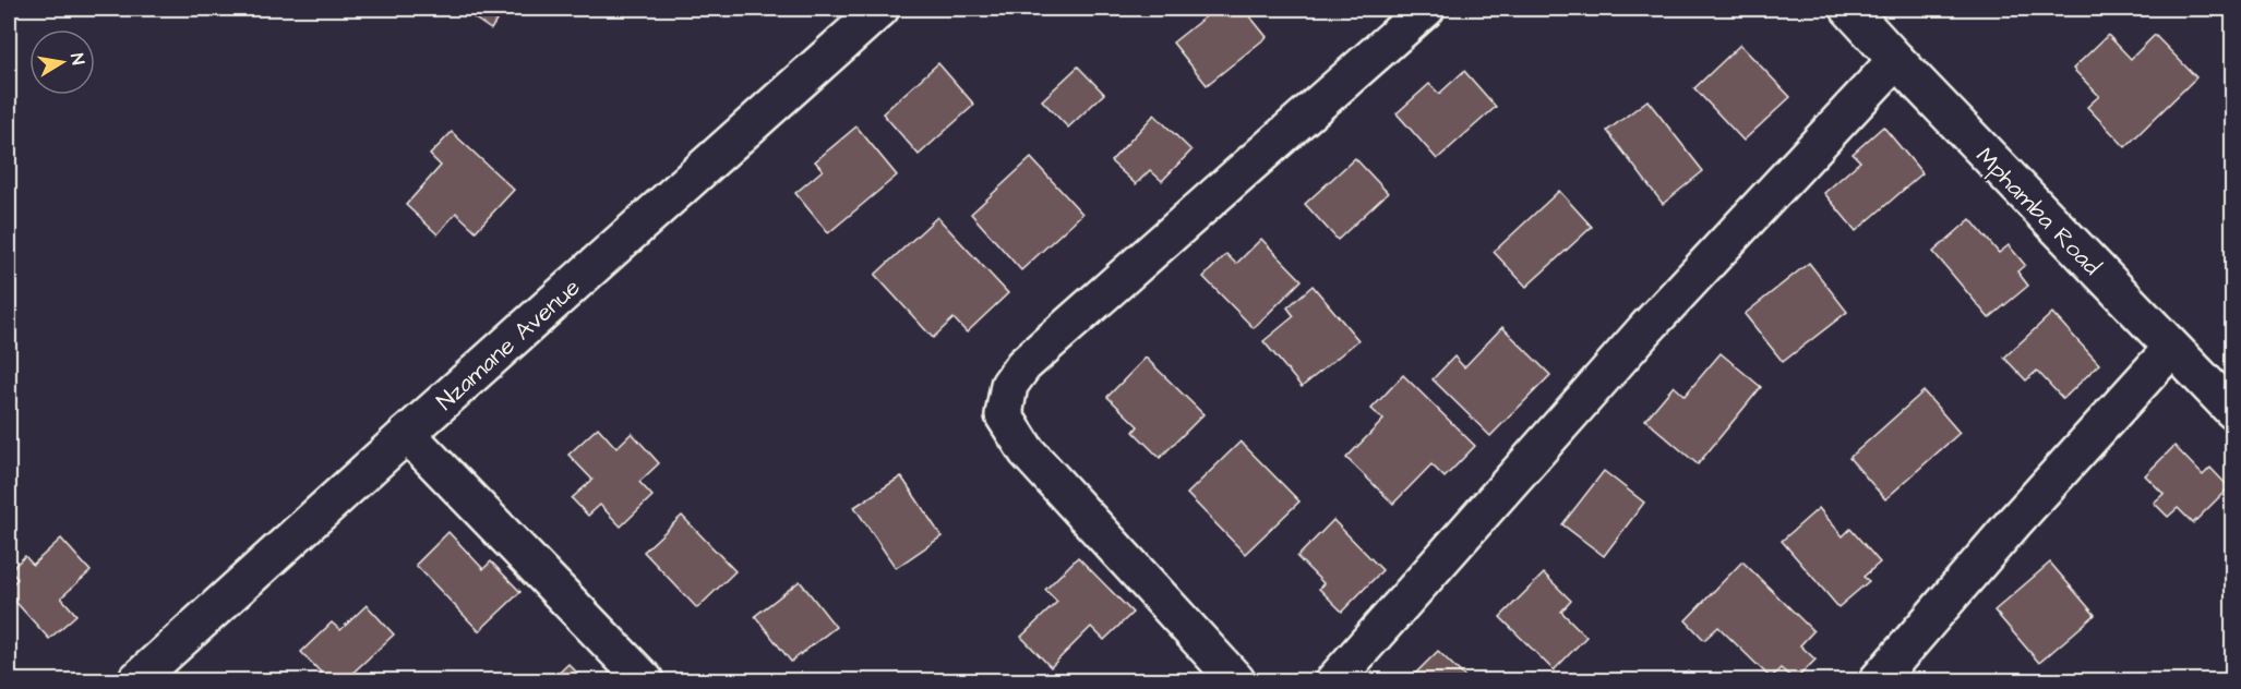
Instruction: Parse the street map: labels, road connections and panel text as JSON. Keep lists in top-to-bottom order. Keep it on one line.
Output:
{"streets":{"street":["Mphamba Road","Nzamane Avenue"]},"north":"right"}
